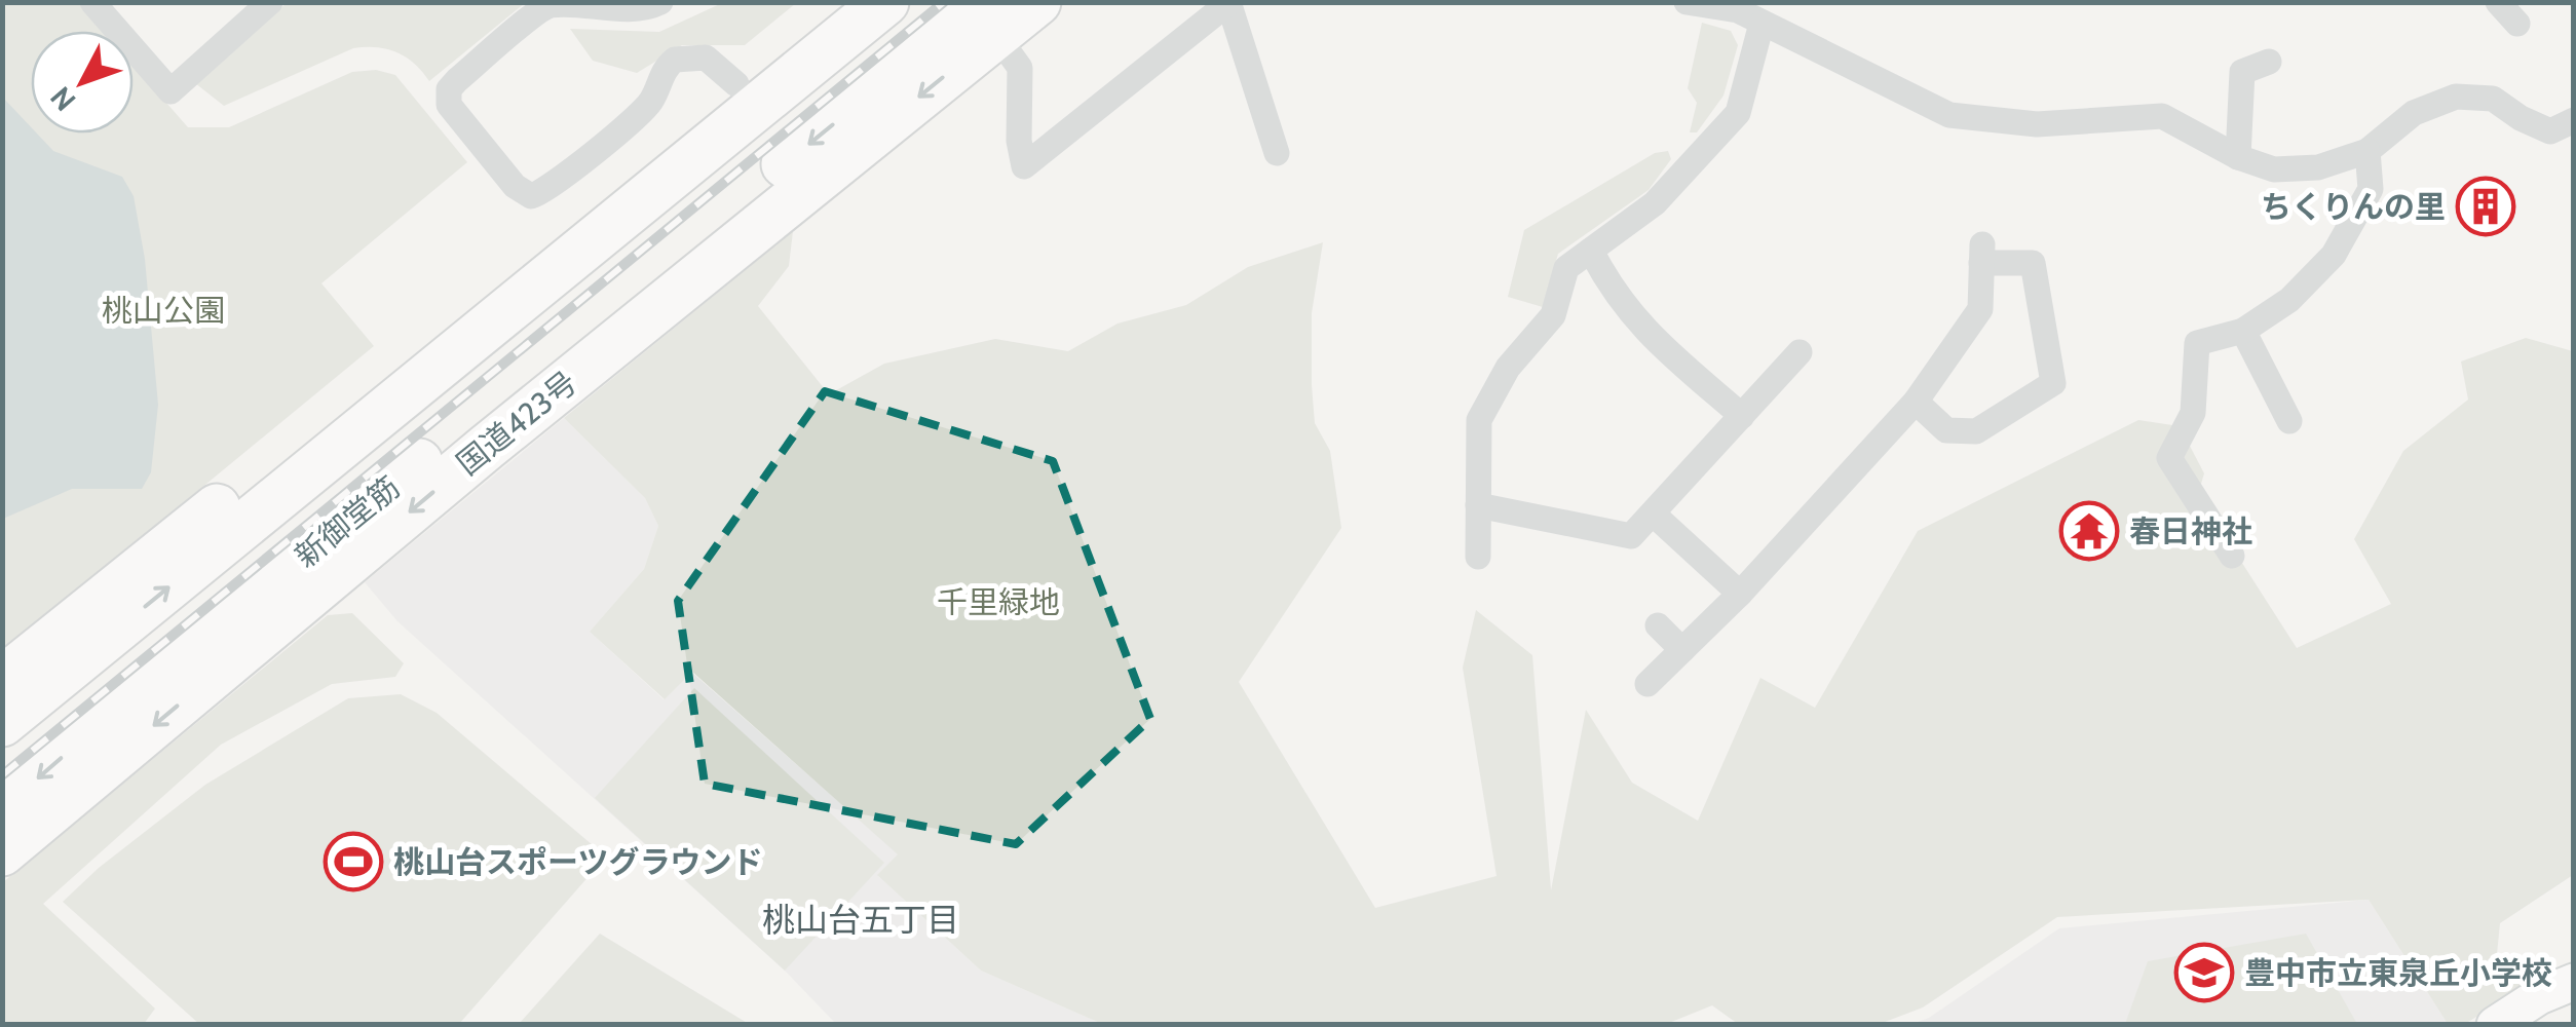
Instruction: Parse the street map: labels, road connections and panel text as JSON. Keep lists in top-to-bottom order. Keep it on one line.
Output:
{"streets":{"highway":["国道423号","新御堂筋"]},"crossings":[["国道423号","新御堂筋"]],"districts":["桃山台五丁目"],"parks":["桃山公園","千里緑地"],"places":{"building":["ちくりんの里"],"temple":["春日神社"],"sports":["桃山台スポーツグラウンド"],"school or university":["豊中市立東泉丘小学校"]},"north":"bottom left"}
